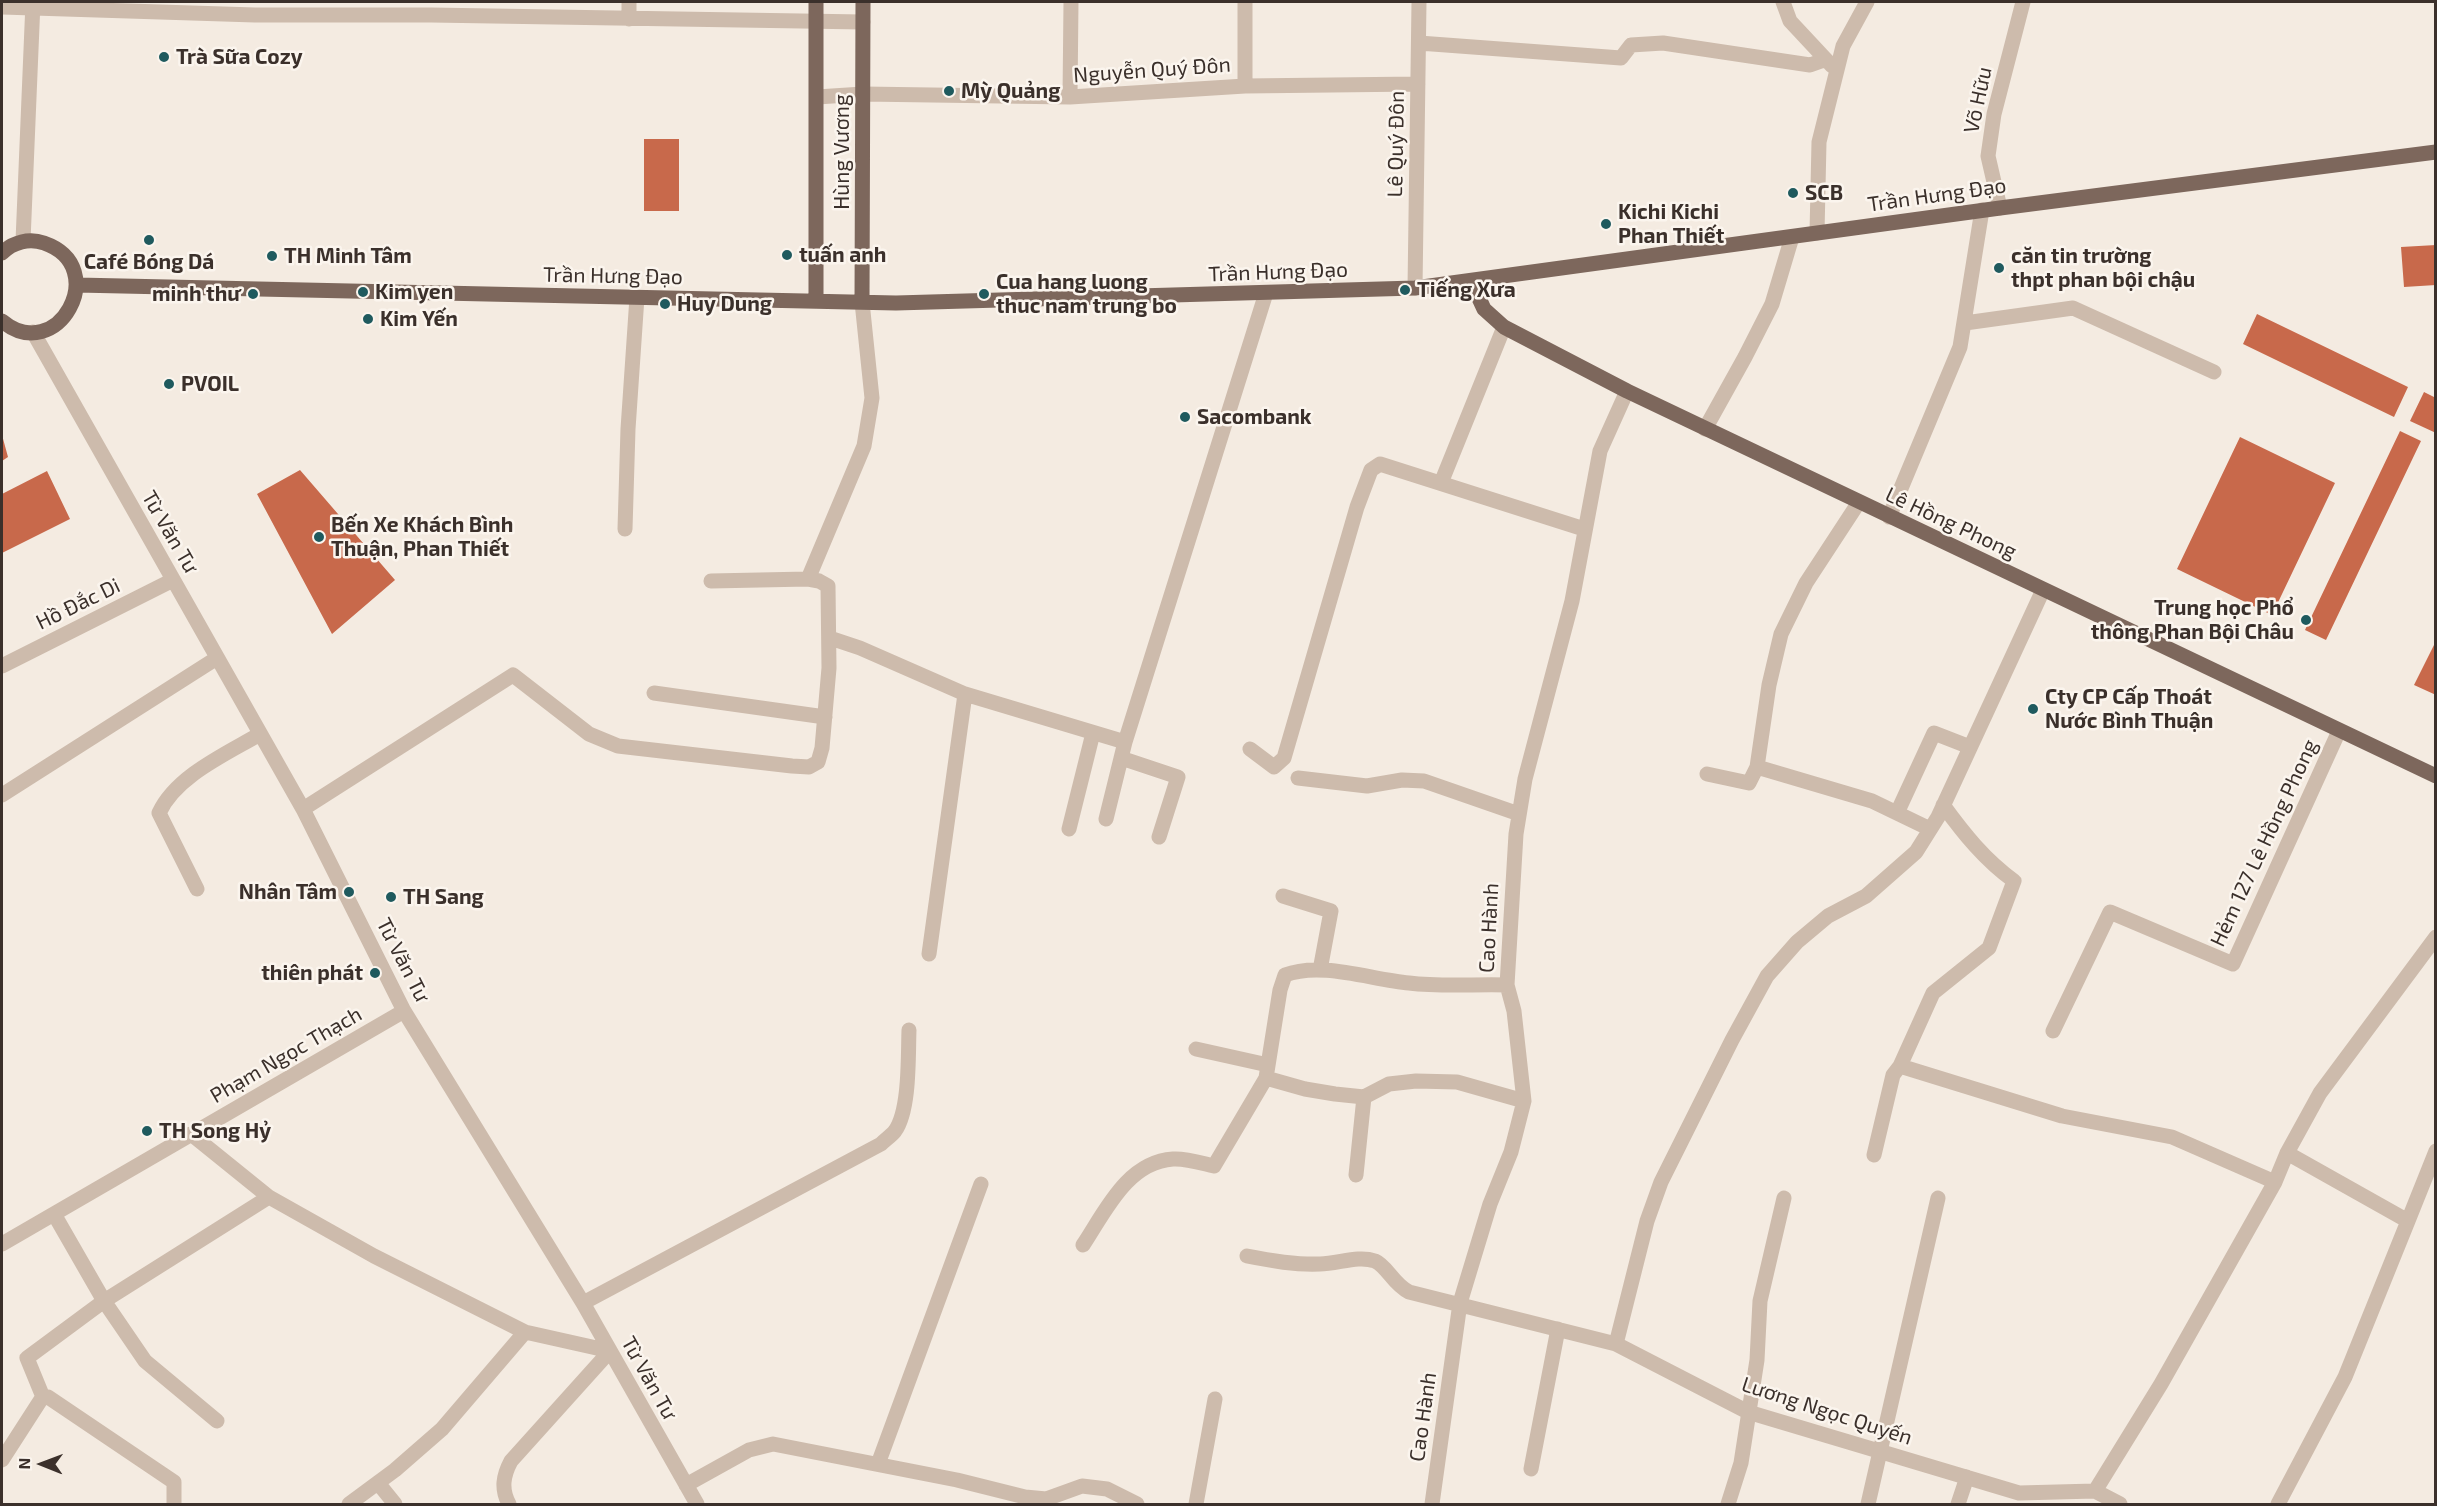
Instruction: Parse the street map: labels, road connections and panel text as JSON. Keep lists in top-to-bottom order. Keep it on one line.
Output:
{"streets":{"main road":["Hùng Vương","Trần Hưng Đạo","Lê Hồng Phong"],"street":["Nguyễn Quý Đôn","Võ Hữu","Lê Quý Đôn","Từ Văn Tư","Hồ Đắc Di","Hẻm 127 Lê Hồng Phong","Cao Hành","Phạm Ngọc Thạch","Lương Ngọc Quyến"]},"crossings":[["Nguyễn Quý Đôn","Lê Quý Đôn"],["Nguyễn Quý Đôn","Hùng Vương"],["Võ Hữu","Trần Hưng Đạo"],["Lê Quý Đôn","Trần Hưng Đạo"],["Hùng Vương","Trần Hưng Đạo"],["Trần Hưng Đạo","Lê Hồng Phong"],["Lê Hồng Phong","Hẻm 127 Lê Hồng Phong"],["Lê Hồng Phong","Cao Hành"],["Từ Văn Tư","Hồ Đắc Di"],["Từ Văn Tư","Phạm Ngọc Thạch"],["Cao Hành","Lương Ngọc Quyến"]],"places":["Trà Sữa Cozy","Mỳ Quảng","SCB","Kichi Kichi Phan Thiết","Café Bóng Dá","tuấn anh","TH Minh Tâm","căn tin trường thpt phan bội chậu","Tiếng Xưa","Kim yen","minh thư","Cua hang luong thuc nam trung bo","Huy Dung","Kim Yến","PVOIL","Sacombank","Bến Xe Khách Bình Thuận, Phan Thiết","Trung học Phổ thông Phan Bội Châu","Cty CP Cấp Thoát Nước Bình Thuận","Nhân Tâm","TH Sang","thiên phát","TH Song Hỷ"],"north":"left"}
